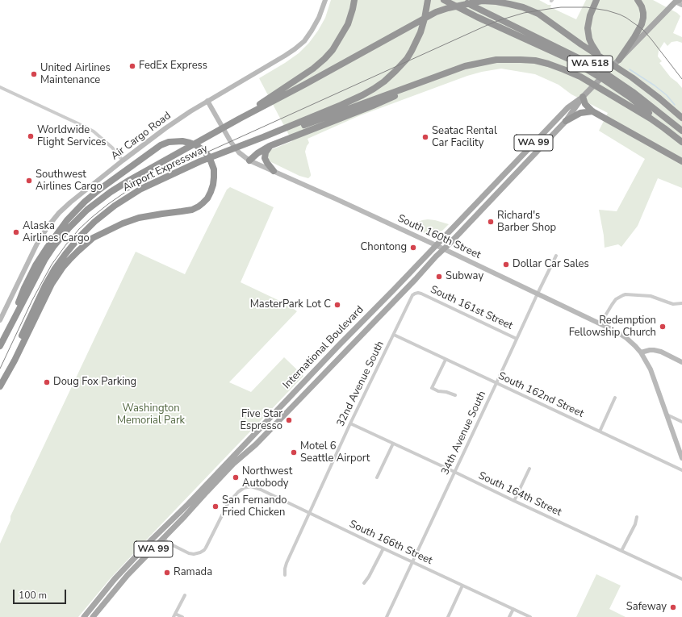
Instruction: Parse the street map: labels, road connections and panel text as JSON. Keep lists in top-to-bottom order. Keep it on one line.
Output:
{"streets":{"highway":["WA 518","Airport Expressway"],"main road":["Air Cargo Road","WA 99","South 160th Street","International Boulevard"],"street":["South 161st Street","32nd Avenue South","South 162nd Street","34th Avenue South","South 164th Street","South 166th Street"]},"crossings":[["Air Cargo Road","South 160th Street"],["South 160th Street","International Boulevard"],["South 160th Street","34th Avenue South"],["South 161st Street","32nd Avenue South"],["South 161st Street","34th Avenue South"],["International Boulevard","South 166th Street"],["32nd Avenue South","South 162nd Street"],["32nd Avenue South","South 164th Street"],["32nd Avenue South","South 166th Street"],["South 162nd Street","34th Avenue South"],["34th Avenue South","South 164th Street"],["34th Avenue South","South 166th Street"]],"parks":["Washington Memorial Park"],"places":["FedEx Express","United Airlines Maintenance","Worldwide Flight Services","Seatac Rental Car Facility","Southwest Airlines Cargo","Richard's Barber Shop","Alaska Airlines Cargo","Chontong","Dollar Car Sales","Subway","MasterPark Lot C","Redemption Fellowship Church","Doug Fox Parking","Five Star Espresso","Motel 6 Seattle Airport","Northwest Autobody","San Fernando Fried Chicken","Ramada","Safeway"],"scale_bar":"100 m"}
